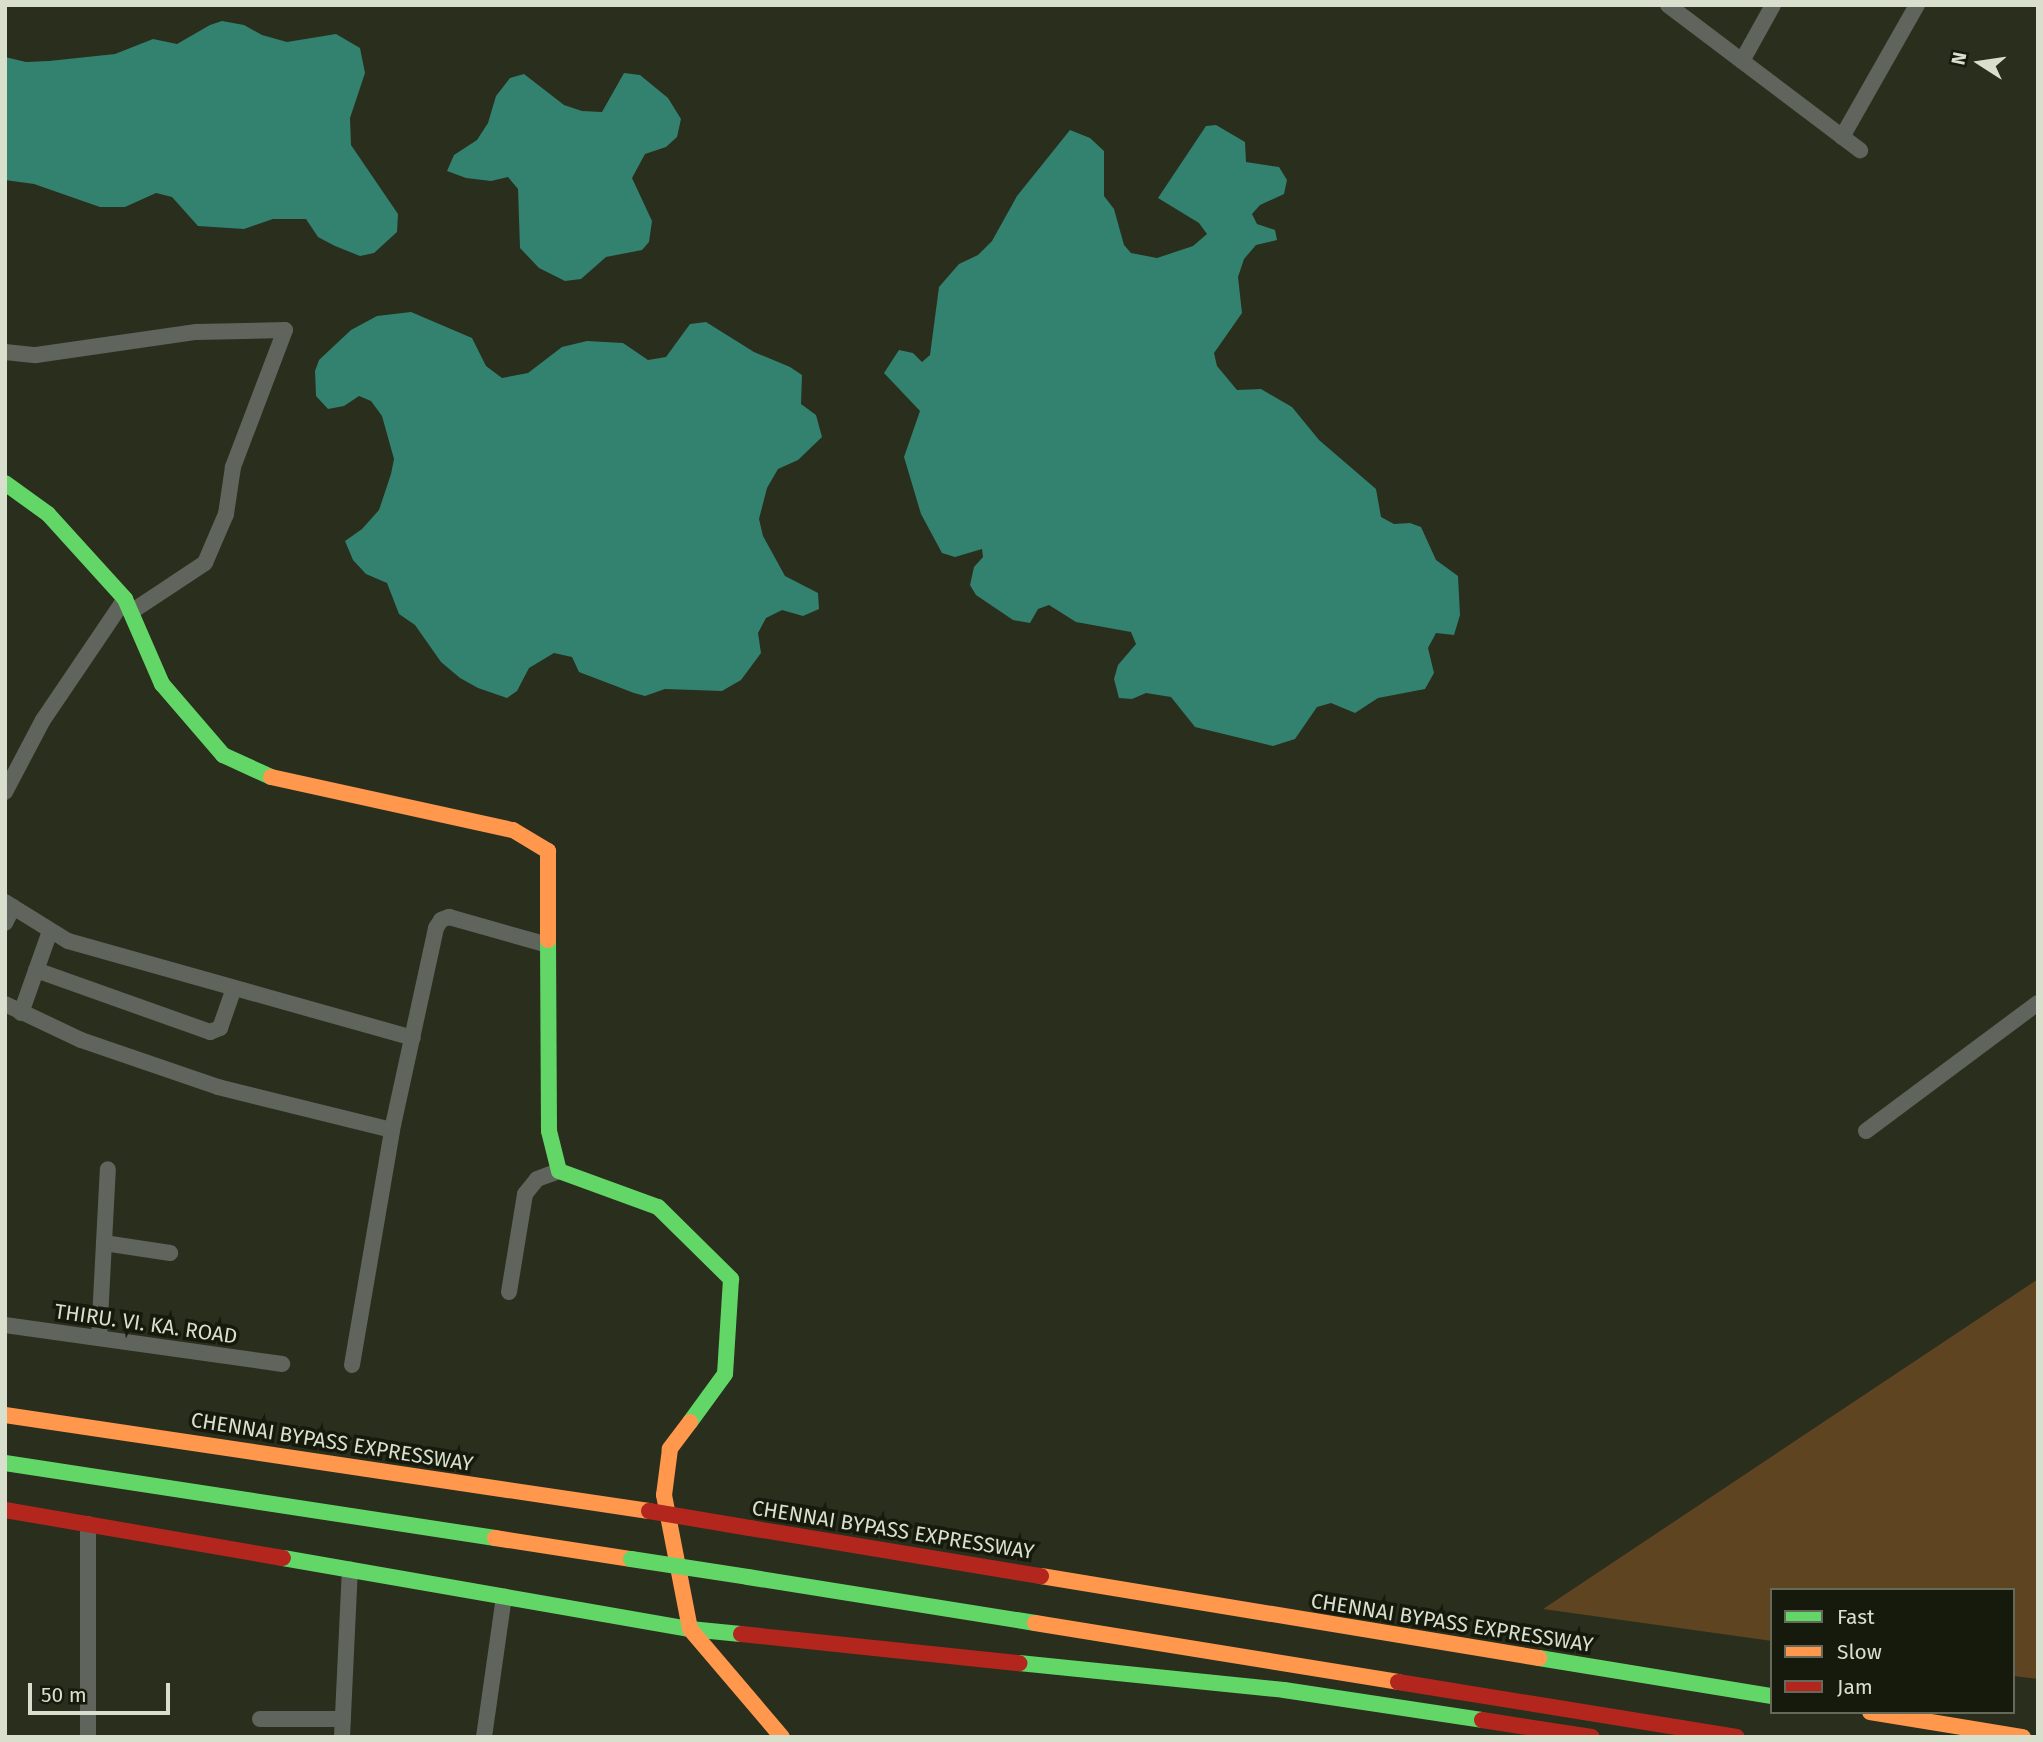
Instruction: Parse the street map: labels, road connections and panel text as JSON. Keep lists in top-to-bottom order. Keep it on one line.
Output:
{"streets":{"main road":["CHENNAI BYPASS EXPRESSWAY"],"street":["THIRU. VI. KA. ROAD"]},"legend":["Fast","Slow","Jam"],"scale_bar":"50 m","north":"left"}
